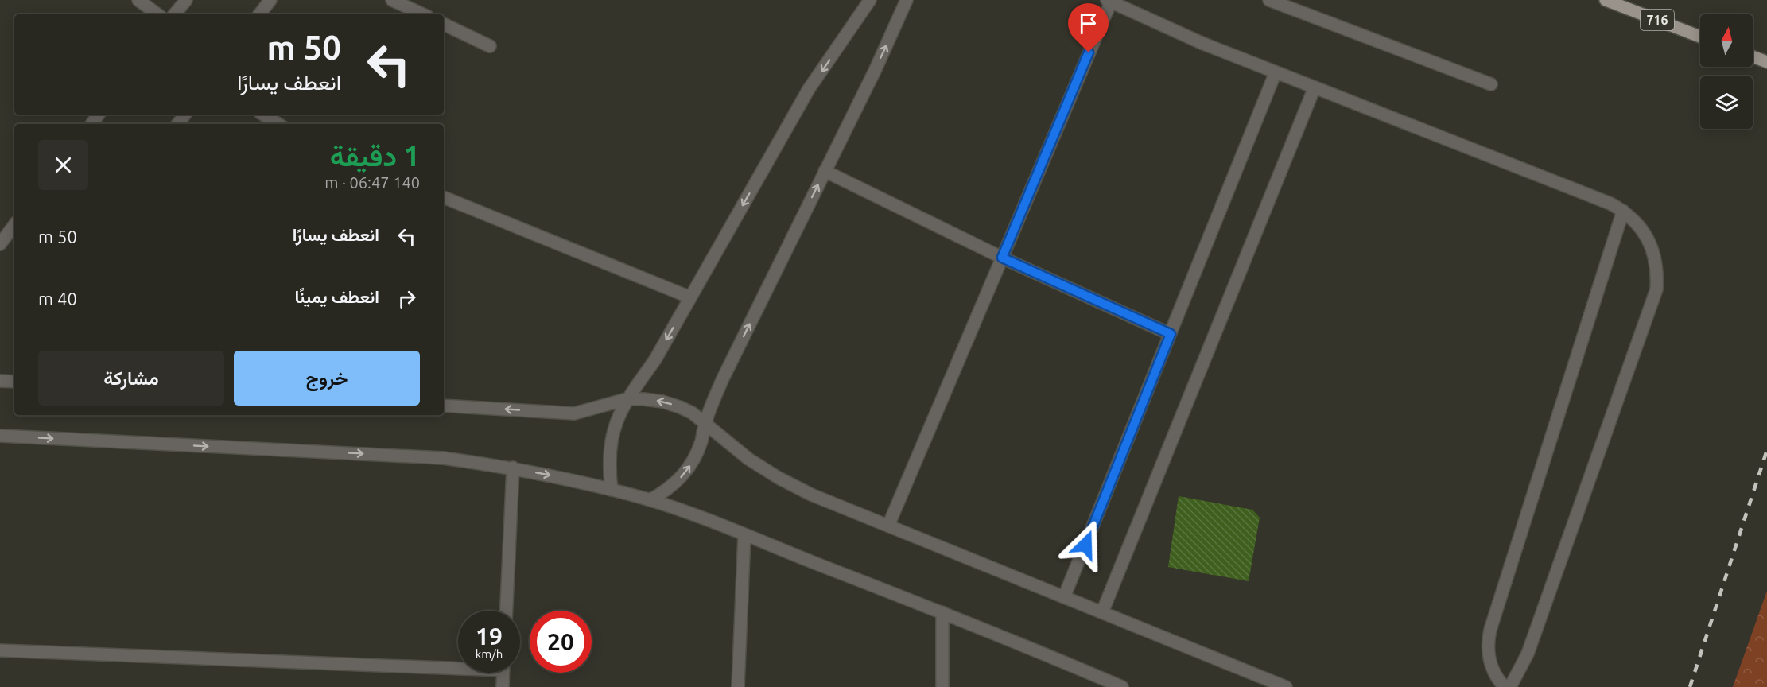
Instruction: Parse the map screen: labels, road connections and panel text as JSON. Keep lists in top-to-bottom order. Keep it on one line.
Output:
{"streets":{"main road":["716"]},"north":"top","page":{"turn":["50 m","انعطف يسارًا"],"heading":["1 دقيقة","140 m · 06:47"],"list":[{"name":"انعطف يسارًا","value":"50 m"},{"name":"انعطف يمينًا","value":"40 m"}],"buttons":["خروج","مشاركة"],"speed":"19 km/h","limit":"20"}}
